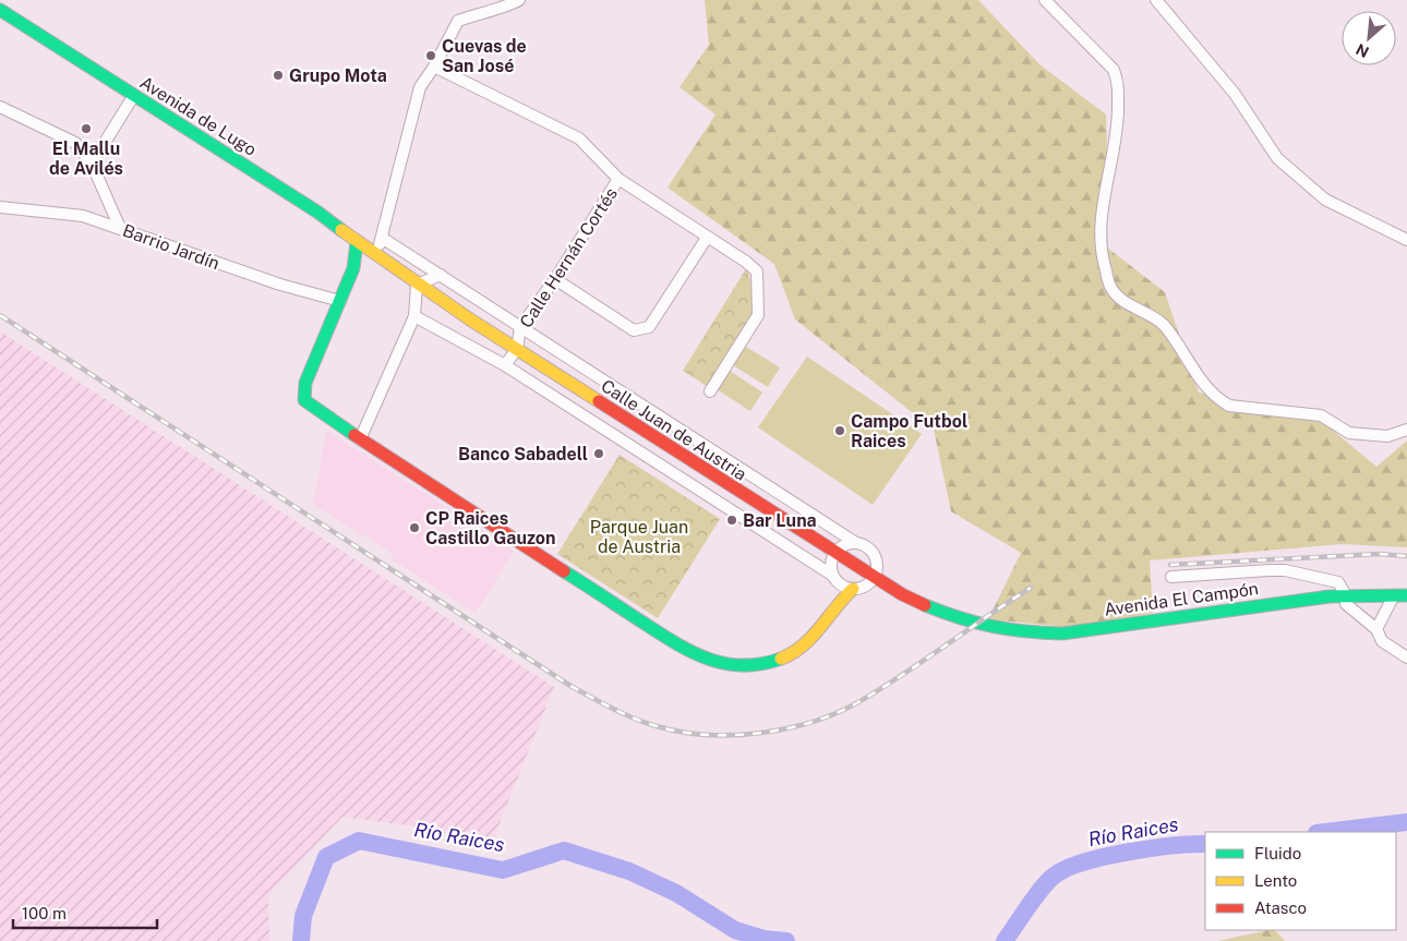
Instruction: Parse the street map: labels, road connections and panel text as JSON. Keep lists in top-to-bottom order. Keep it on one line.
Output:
{"streets":{"main road":["Avenida de Lugo","Calle Juan de Austria","Avenida El Campón"],"street":["Barrio Jardín","Calle Hernán Cortés"]},"crossings":[["Avenida de Lugo","Calle Juan de Austria"],["Calle Hernán Cortés","Calle Juan de Austria"],["Calle Juan de Austria","Avenida El Campón"]],"water":["Río Raices"],"parks":["Parque Juan de Austria"],"places":["Cuevas de San José","Grupo Mota","El Mallu de Avilés","Campo Futbol Raices","Banco Sabadell","Bar Luna","CP Raices Castillo Gauzon"],"legend":["Fluido","Lento","Atasco"],"scale_bar":"100 m","north":"bottom left"}
